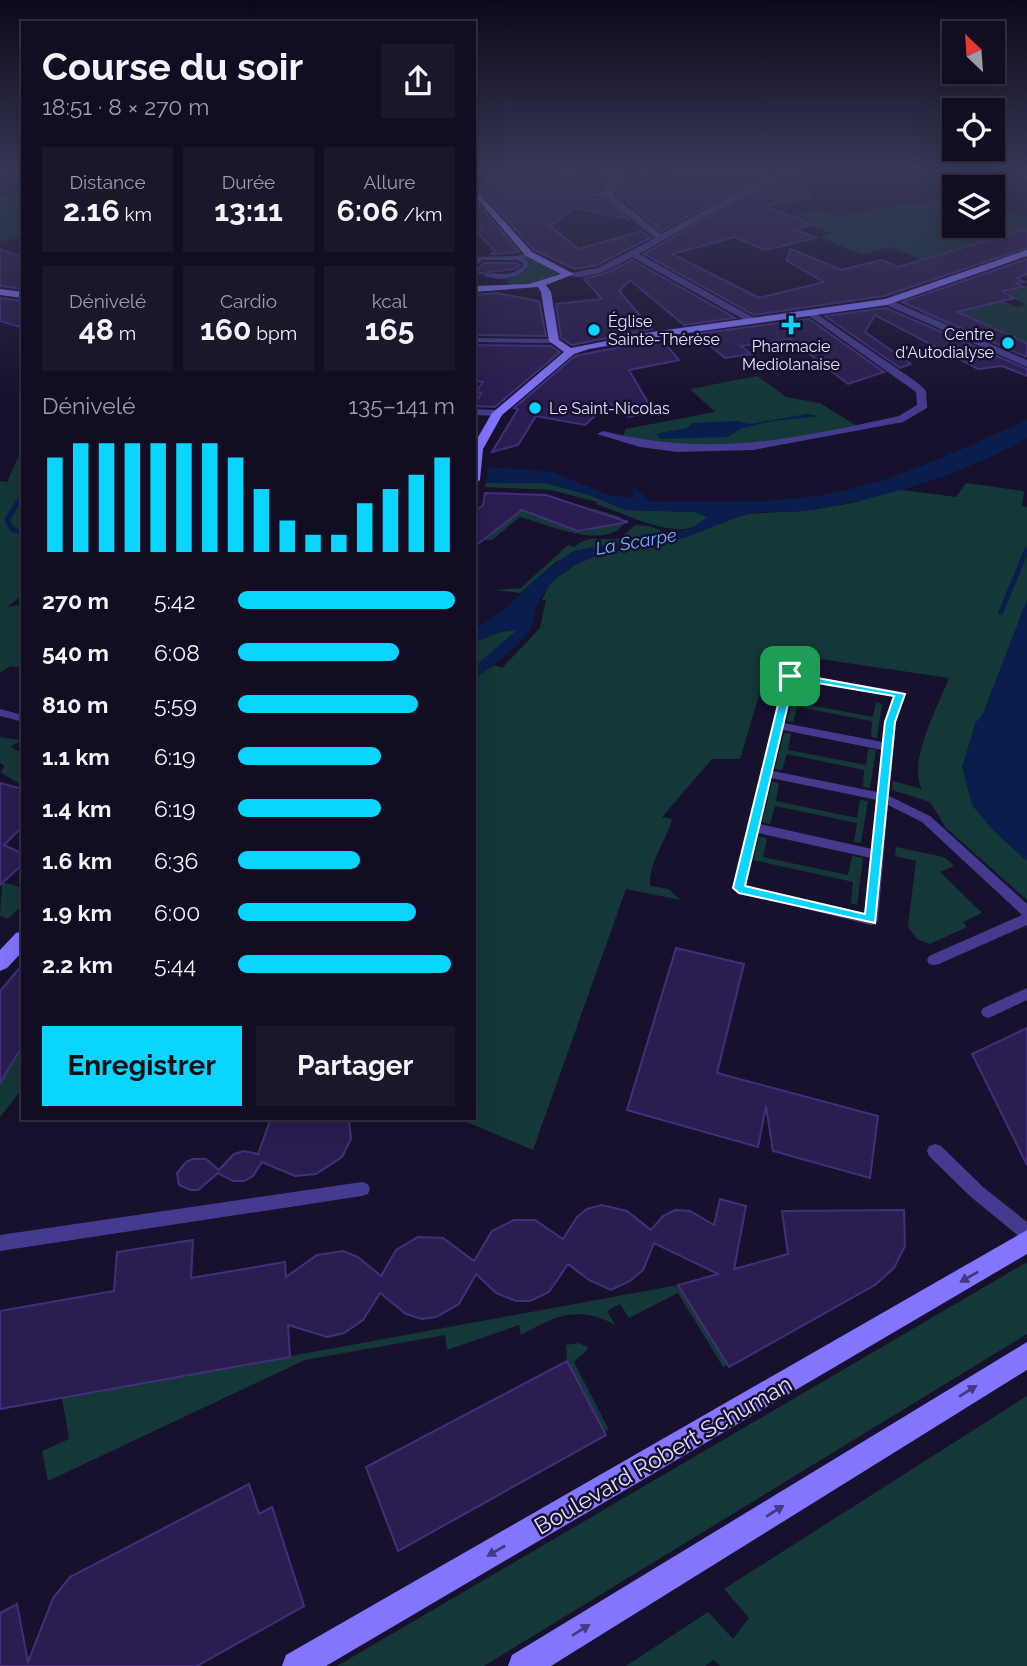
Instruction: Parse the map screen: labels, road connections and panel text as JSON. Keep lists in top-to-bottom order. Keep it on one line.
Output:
{"streets":{"main road":["Boulevard Robert Schuman"]},"water":["La Scarpe"],"places":{"health":["Pharmacie Mediolanaise"],"other":["Église Sainte-Thérèse","Centre d'Autodialyse","Le Saint-Nicolas"]},"north":"top left","page":{"heading":["Course du soir","18:51 · 8 × 270 m"],"stats":[["Distance","2.16 km"],["Durée","13:11"],["Allure","6:06 /km"],["Dénivelé","48 m"],["Cardio","160 bpm"],["kcal","165"]],"chart":["Dénivelé","135–141 m"],"list":[{"name":"270 m","note":"5:42"},{"name":"540 m","note":"6:08"},{"name":"810 m","note":"5:59"},{"name":"1.1 km","note":"6:19"},{"name":"1.4 km","note":"6:19"},{"name":"1.6 km","note":"6:36"},{"name":"1.9 km","note":"6:00"},{"name":"2.2 km","note":"5:44"}],"buttons":["Enregistrer","Partager"]}}
